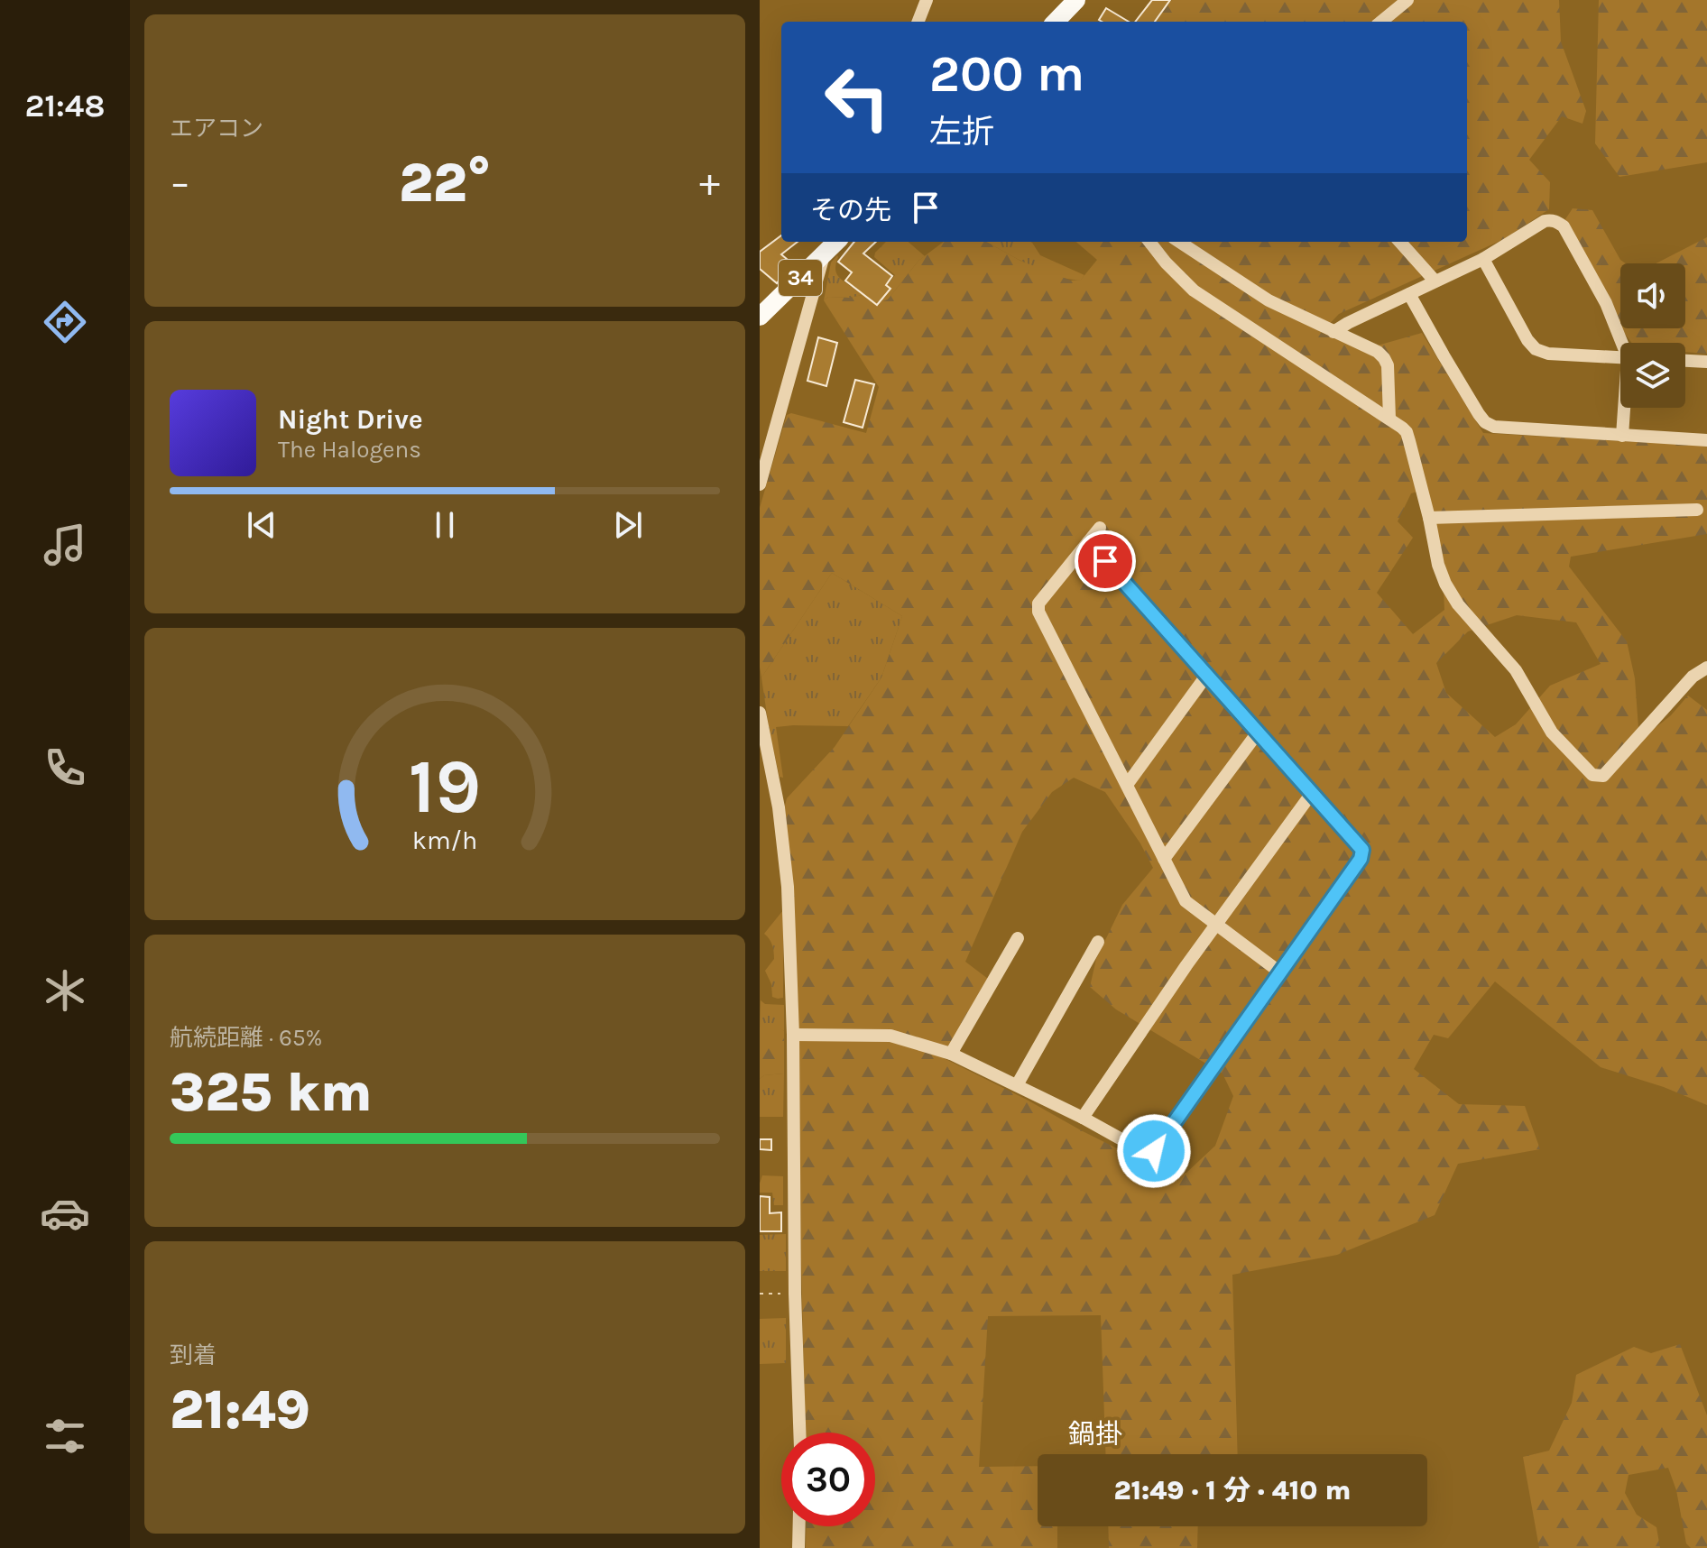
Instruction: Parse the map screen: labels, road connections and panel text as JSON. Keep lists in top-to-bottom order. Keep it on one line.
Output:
{"streets":{"main road":["34"]},"districts":["鍋掛"],"page":{"tabs":"21:48","tile":["エアコン",["航続距離 · 65%","325 km"],["到着","21:49"]],"turn":["200 m","左折"],"heat":["−","22°","+"],"then":"その先","song":["Night Drive","The Halogens"],"limit":"30","trip":"21:49 · 1 分 · 410 m","gauge":["19","km/h"]}}
